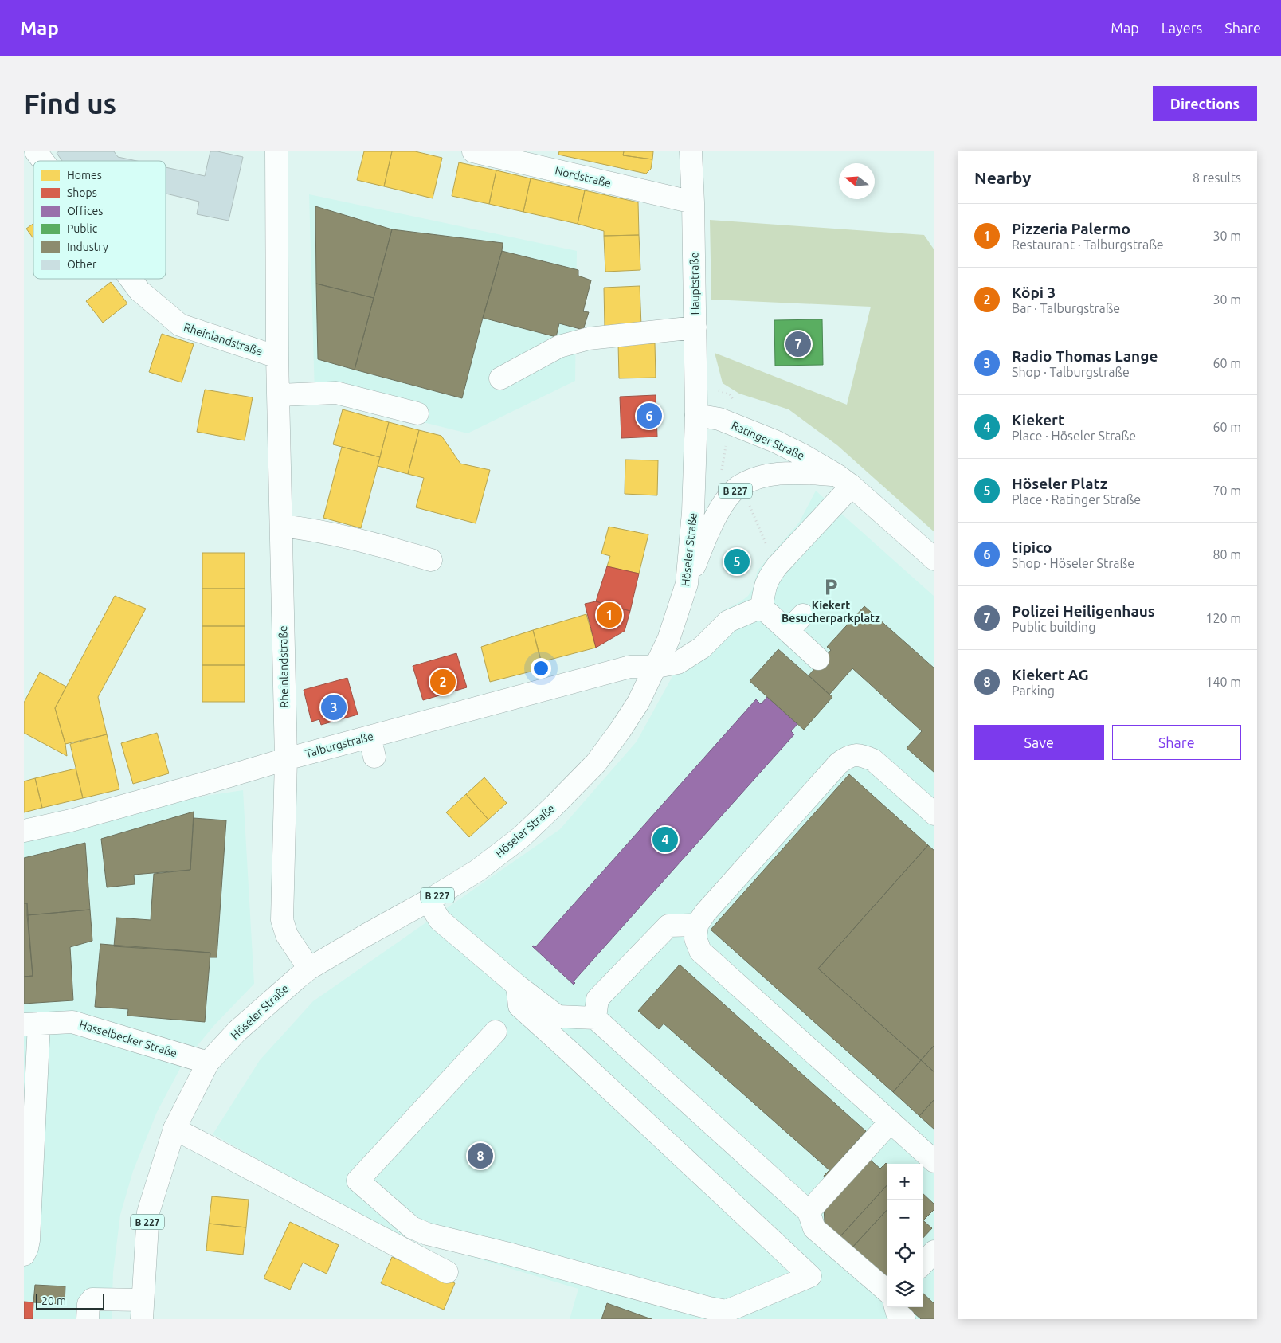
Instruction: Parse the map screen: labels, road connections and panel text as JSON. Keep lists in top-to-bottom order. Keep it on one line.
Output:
{"streets":{"street":["Nordstraße","Hauptstraße","Rheinlandstraße","Ratinger Straße","B 227","Höseler Straße","Talburgstraße","Hasselbecker Straße"]},"crossings":[["Nordstraße","Hauptstraße"],["Hauptstraße","Ratinger Straße"],["Hauptstraße","Höseler Straße"],["Rheinlandstraße","Höseler Straße"],["Rheinlandstraße","Talburgstraße"],["Ratinger Straße","Höseler Straße"],["Höseler Straße","Talburgstraße"],["Höseler Straße","Hasselbecker Straße"]],"places":{"parking":["Kiekert Besucherparkplatz"]},"legend":["Homes","Shops","Offices","Public","Industry","Other"],"scale_bar":"20 m","north":"left","page":{"header":"Map","nav":["Map","Layers","Share"],"buttons":["Directions",["Save","Share"]],"title":"Find us","heading":["Nearby","8 results"],"list":[{"mark":"1","name":"Pizzeria Palermo","note":"Restaurant · Talburgstraße","value":"30 m"},{"mark":"2","name":"Köpi 3","note":"Bar · Talburgstraße","value":"30 m"},{"mark":"3","name":"Radio Thomas Lange","note":"Shop · Talburgstraße","value":"60 m"},{"mark":"4","name":"Kiekert","note":"Place · Höseler Straße","value":"60 m"},{"mark":"5","name":"Höseler Platz","note":"Place · Ratinger Straße","value":"70 m"},{"mark":"6","name":"tipico","note":"Shop · Höseler Straße","value":"80 m"},{"mark":"7","name":"Polizei Heiligenhaus","note":"Public building","value":"120 m"},{"mark":"8","name":"Kiekert AG","note":"Parking","value":"140 m"}],"pins":["7","6","5","1","2","3","4","8"],"map_buttons":["+","−"],"scale":"20 m"}}
